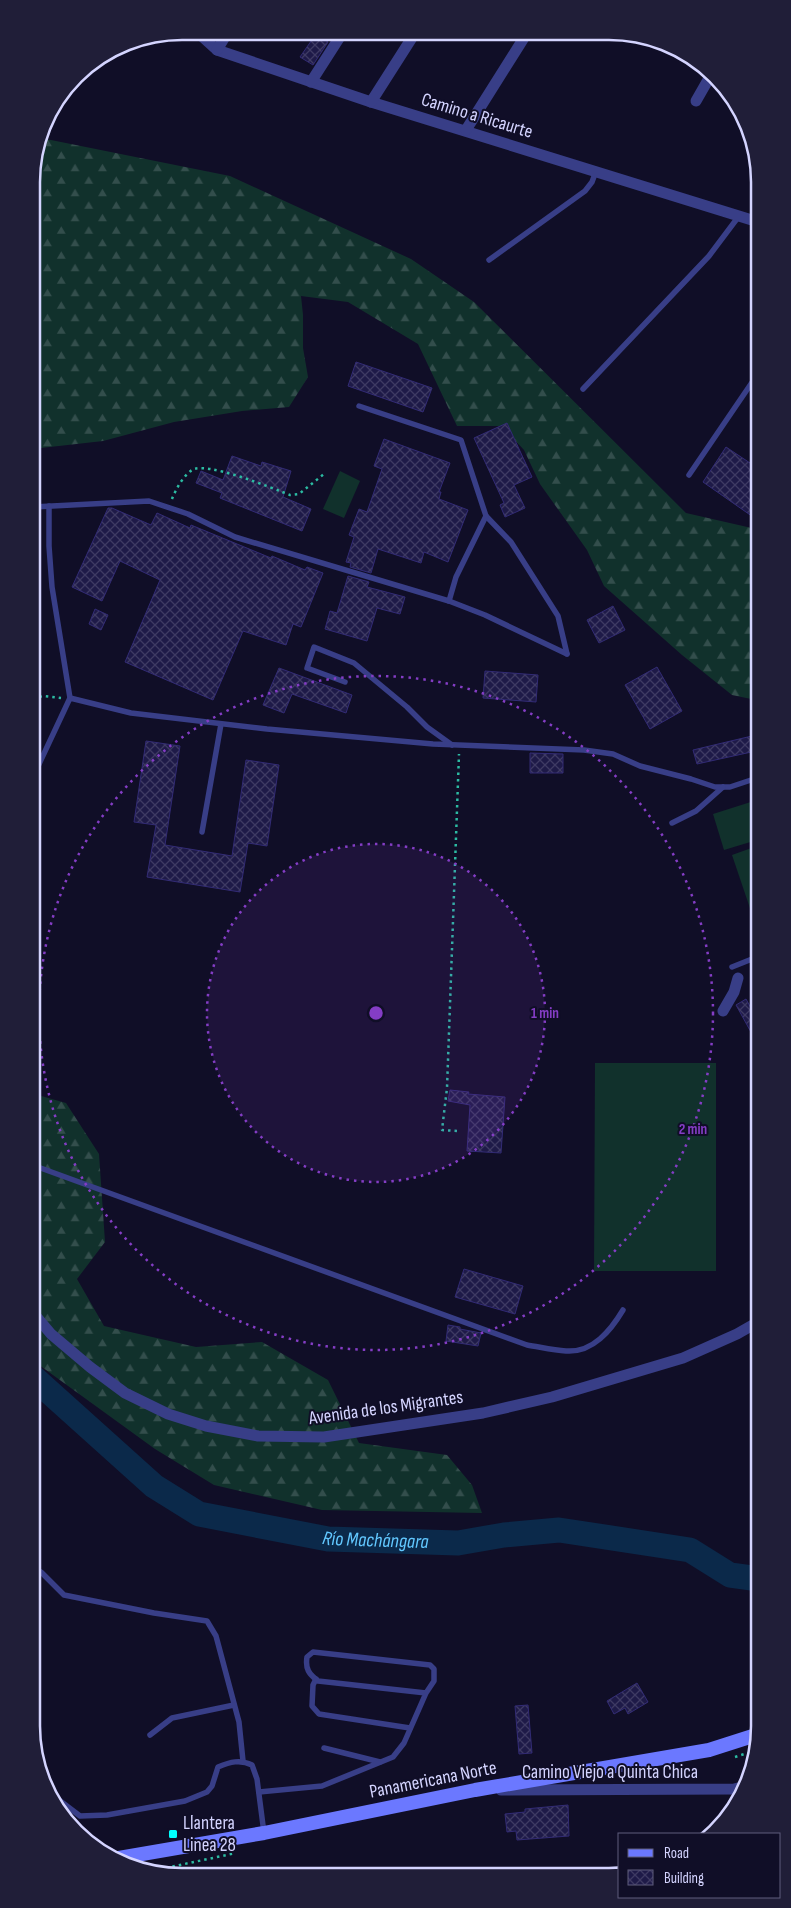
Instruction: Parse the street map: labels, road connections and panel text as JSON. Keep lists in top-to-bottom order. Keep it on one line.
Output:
{"streets":{"main road":["Panamericana Norte"],"street":["Camino a Ricaurte","Avenida de los Migrantes","Camino Viejo a Quinta Chica"]},"crossings":[["Camino Viejo a Quinta Chica","Panamericana Norte"]],"water":["Río Machángara"],"places":{"transit":["Llantera Linea 28"]},"legend":["Road","Building"],"rings":["1 min","2 min"]}
